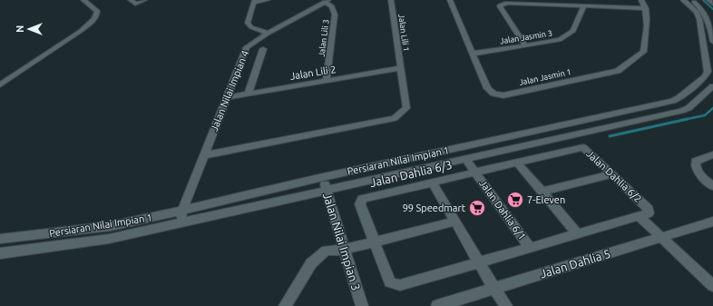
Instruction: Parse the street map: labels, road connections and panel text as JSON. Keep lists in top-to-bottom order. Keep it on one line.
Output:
{"streets":{"street":["Jalan Lili 1","Jalan Jasmin 3","Jalan Lili 3","Jalan Lili 2","Jalan Jasmin 1","Jalan Nilai Impian 4","Persiaran Nilai Impian 1","Jalan Dahlia 6/3","Jalan Dahlia 6/2","Jalan Dahlia 6/1","Jalan Nilai Impian 3","Jalan Dahlia 5"]},"crossings":[["Jalan Lili 1","Jalan Lili 2"],["Jalan Lili 1","Jalan Nilai Impian 4"],["Jalan Jasmin 3","Jalan Jasmin 1"],["Jalan Lili 3","Jalan Lili 2"],["Jalan Lili 3","Jalan Nilai Impian 4"],["Jalan Lili 2","Jalan Nilai Impian 4"],["Jalan Nilai Impian 4","Persiaran Nilai Impian 1"],["Persiaran Nilai Impian 1","Jalan Dahlia 6/1"],["Persiaran Nilai Impian 1","Jalan Nilai Impian 3"],["Jalan Dahlia 6/3","Jalan Dahlia 6/2"],["Jalan Dahlia 6/3","Jalan Dahlia 6/1"],["Jalan Dahlia 6/2","Jalan Dahlia 6/1"]],"places":{"supermarket":["7-Eleven","99 Speedmart"]},"north":"left"}
